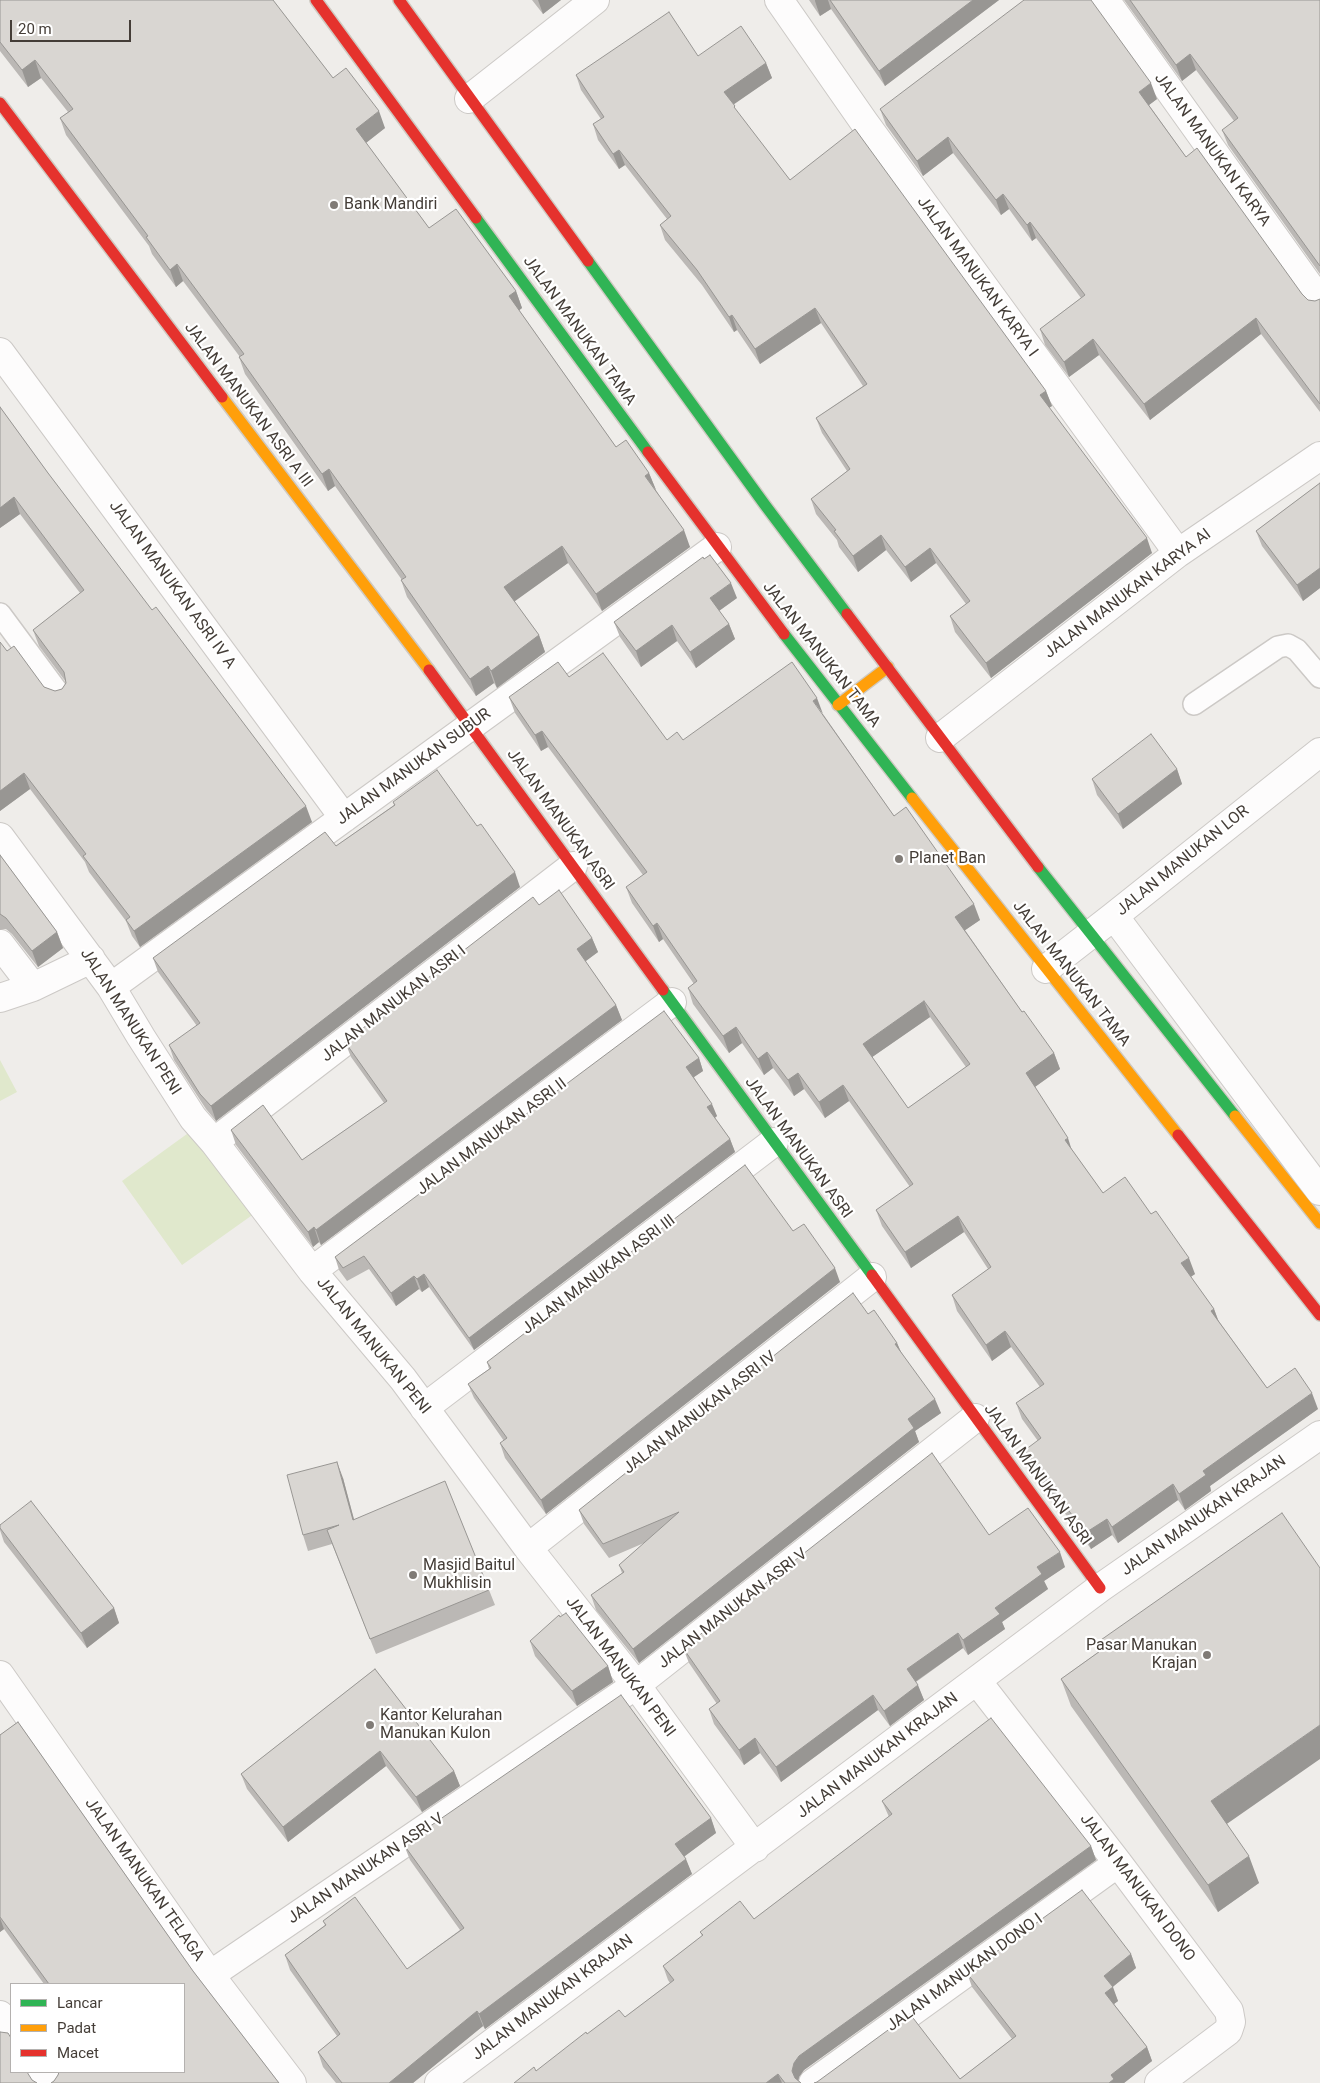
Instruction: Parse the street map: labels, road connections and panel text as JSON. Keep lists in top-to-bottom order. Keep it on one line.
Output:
{"streets":{"street":["JALAN MANUKAN KARYA","JALAN MANUKAN KARYA I","JALAN MANUKAN TAMA","JALAN MANUKAN ASRI A III","JALAN MANUKAN ASRI IV A","JALAN MANUKAN KARYA AI","JALAN MANUKAN SUBUR","JALAN MANUKAN ASRI","JALAN MANUKAN LOR","JALAN MANUKAN ASRI I","JALAN MANUKAN PENI","JALAN MANUKAN ASRI II","JALAN MANUKAN ASRI III","JALAN MANUKAN ASRI IV","JALAN MANUKAN KRAJAN","JALAN MANUKAN ASRI V","JALAN MANUKAN TELAGA","JALAN MANUKAN DONO","JALAN MANUKAN DONO I"]},"crossings":[["JALAN MANUKAN KARYA I","JALAN MANUKAN KARYA AI"],["JALAN MANUKAN TAMA","JALAN MANUKAN SUBUR"],["JALAN MANUKAN TAMA","JALAN MANUKAN LOR"],["JALAN MANUKAN ASRI A III","JALAN MANUKAN SUBUR"],["JALAN MANUKAN ASRI A III","JALAN MANUKAN ASRI"],["JALAN MANUKAN ASRI IV A","JALAN MANUKAN SUBUR"],["JALAN MANUKAN SUBUR","JALAN MANUKAN ASRI"],["JALAN MANUKAN SUBUR","JALAN MANUKAN PENI"],["JALAN MANUKAN ASRI","JALAN MANUKAN ASRI I"],["JALAN MANUKAN ASRI","JALAN MANUKAN ASRI II"],["JALAN MANUKAN ASRI","JALAN MANUKAN ASRI III"],["JALAN MANUKAN ASRI","JALAN MANUKAN ASRI IV"],["JALAN MANUKAN ASRI","JALAN MANUKAN KRAJAN"],["JALAN MANUKAN ASRI","JALAN MANUKAN ASRI V"],["JALAN MANUKAN ASRI I","JALAN MANUKAN PENI"],["JALAN MANUKAN PENI","JALAN MANUKAN ASRI II"],["JALAN MANUKAN PENI","JALAN MANUKAN ASRI III"],["JALAN MANUKAN PENI","JALAN MANUKAN ASRI IV"],["JALAN MANUKAN PENI","JALAN MANUKAN KRAJAN"],["JALAN MANUKAN PENI","JALAN MANUKAN ASRI V"],["JALAN MANUKAN KRAJAN","JALAN MANUKAN DONO"],["JALAN MANUKAN ASRI V","JALAN MANUKAN TELAGA"],["JALAN MANUKAN DONO","JALAN MANUKAN DONO I"]],"places":["Bank Mandiri","Planet Ban","Masjid Baitul Mukhlisin","Pasar Manukan Krajan","Kantor Kelurahan Manukan Kulon"],"legend":["Lancar","Padat","Macet"],"scale_bar":"20 m"}
